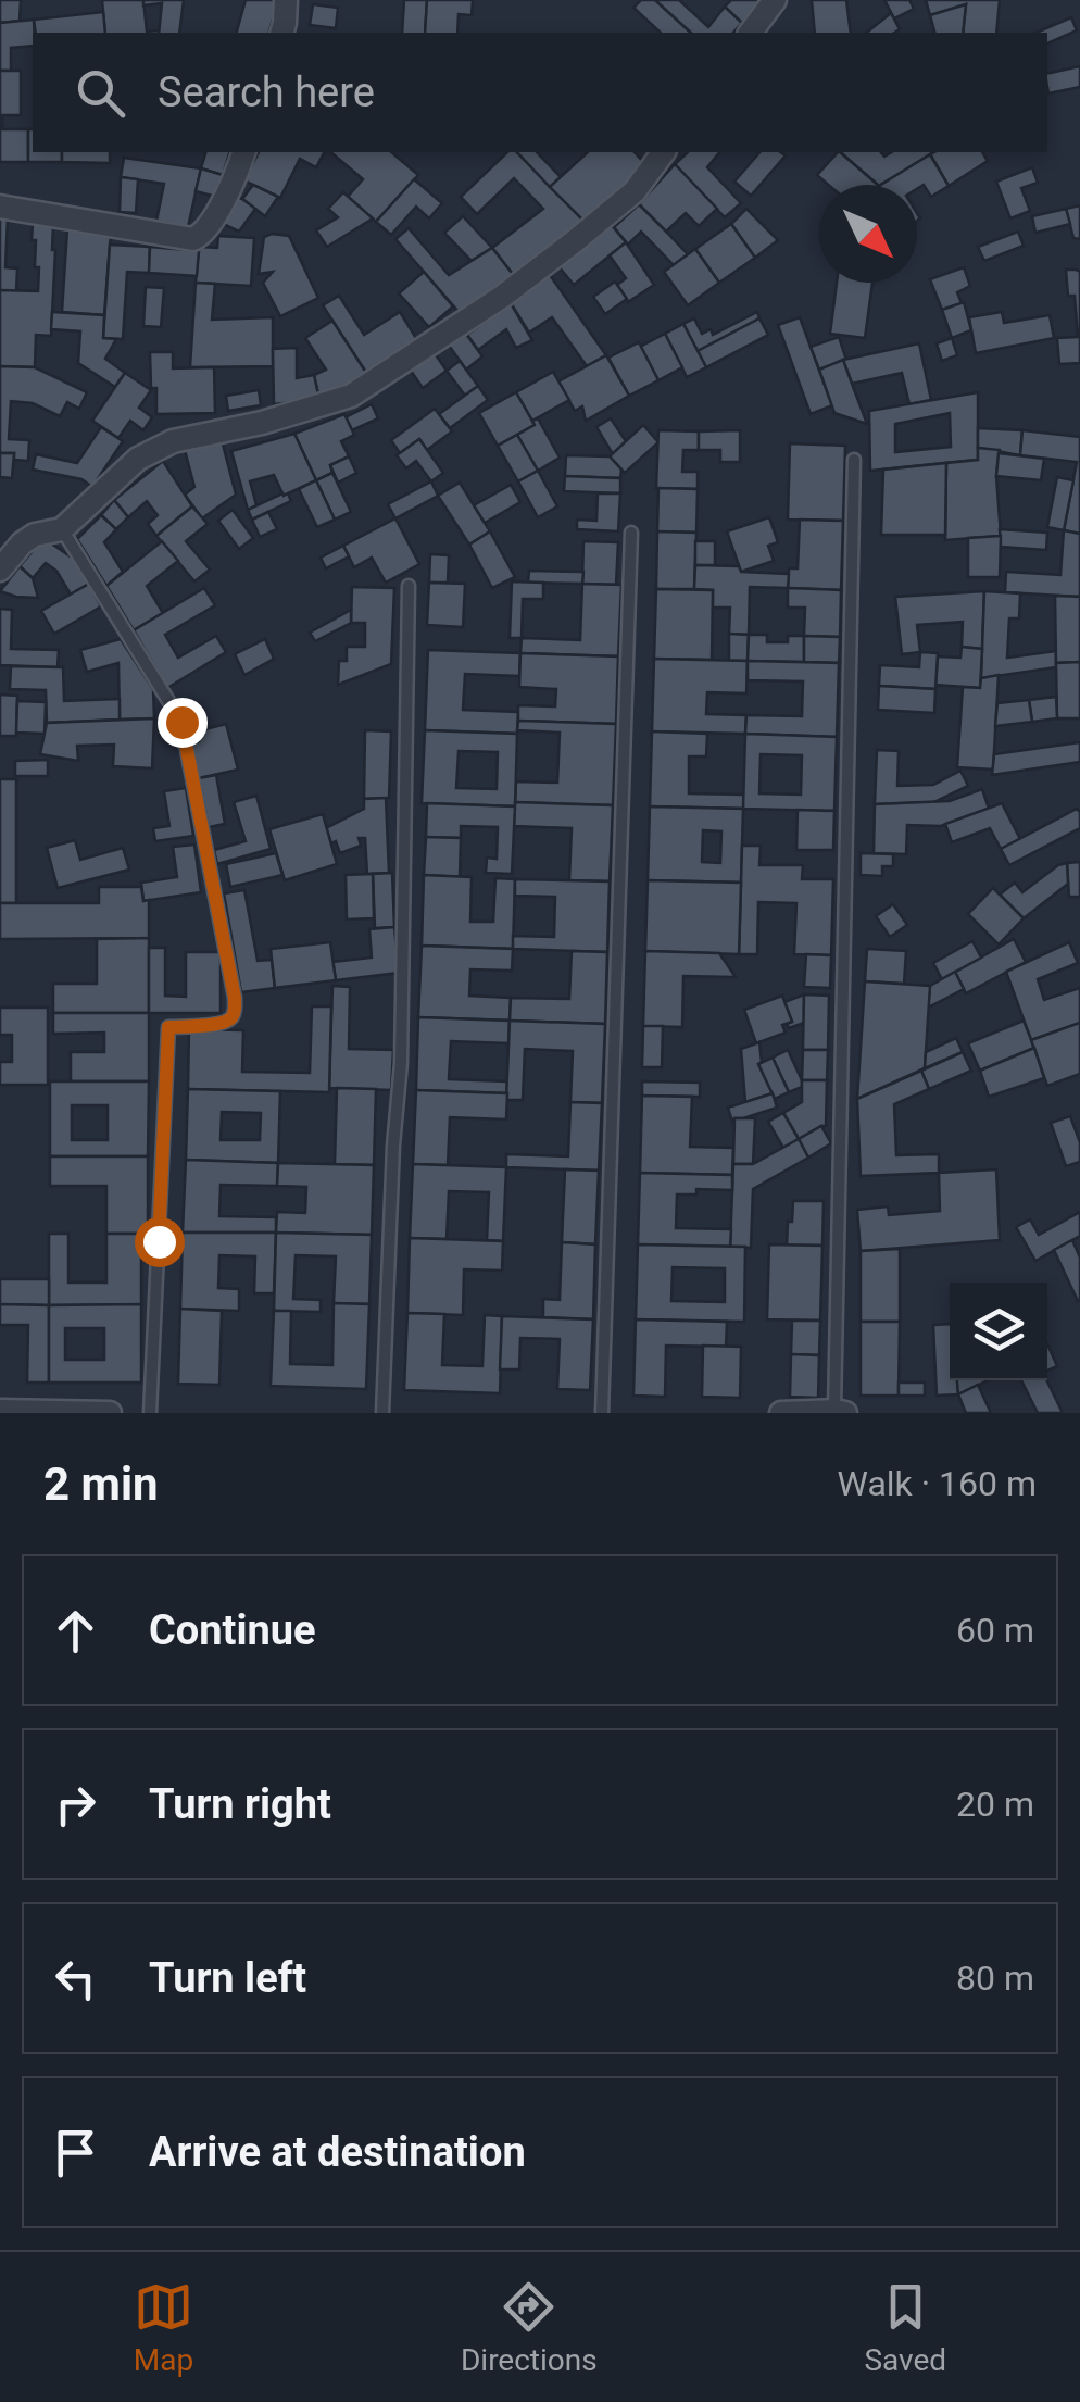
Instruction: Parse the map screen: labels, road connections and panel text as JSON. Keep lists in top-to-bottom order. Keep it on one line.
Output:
{"north":"bottom right","page":{"search":"Search here","heading":["2 min","Walk · 160 m"],"list":[["Continue","60 m"],["Turn right","20 m"],["Turn left","80 m"],"Arrive at destination"],"nav":["Map","Directions","Saved"]}}
